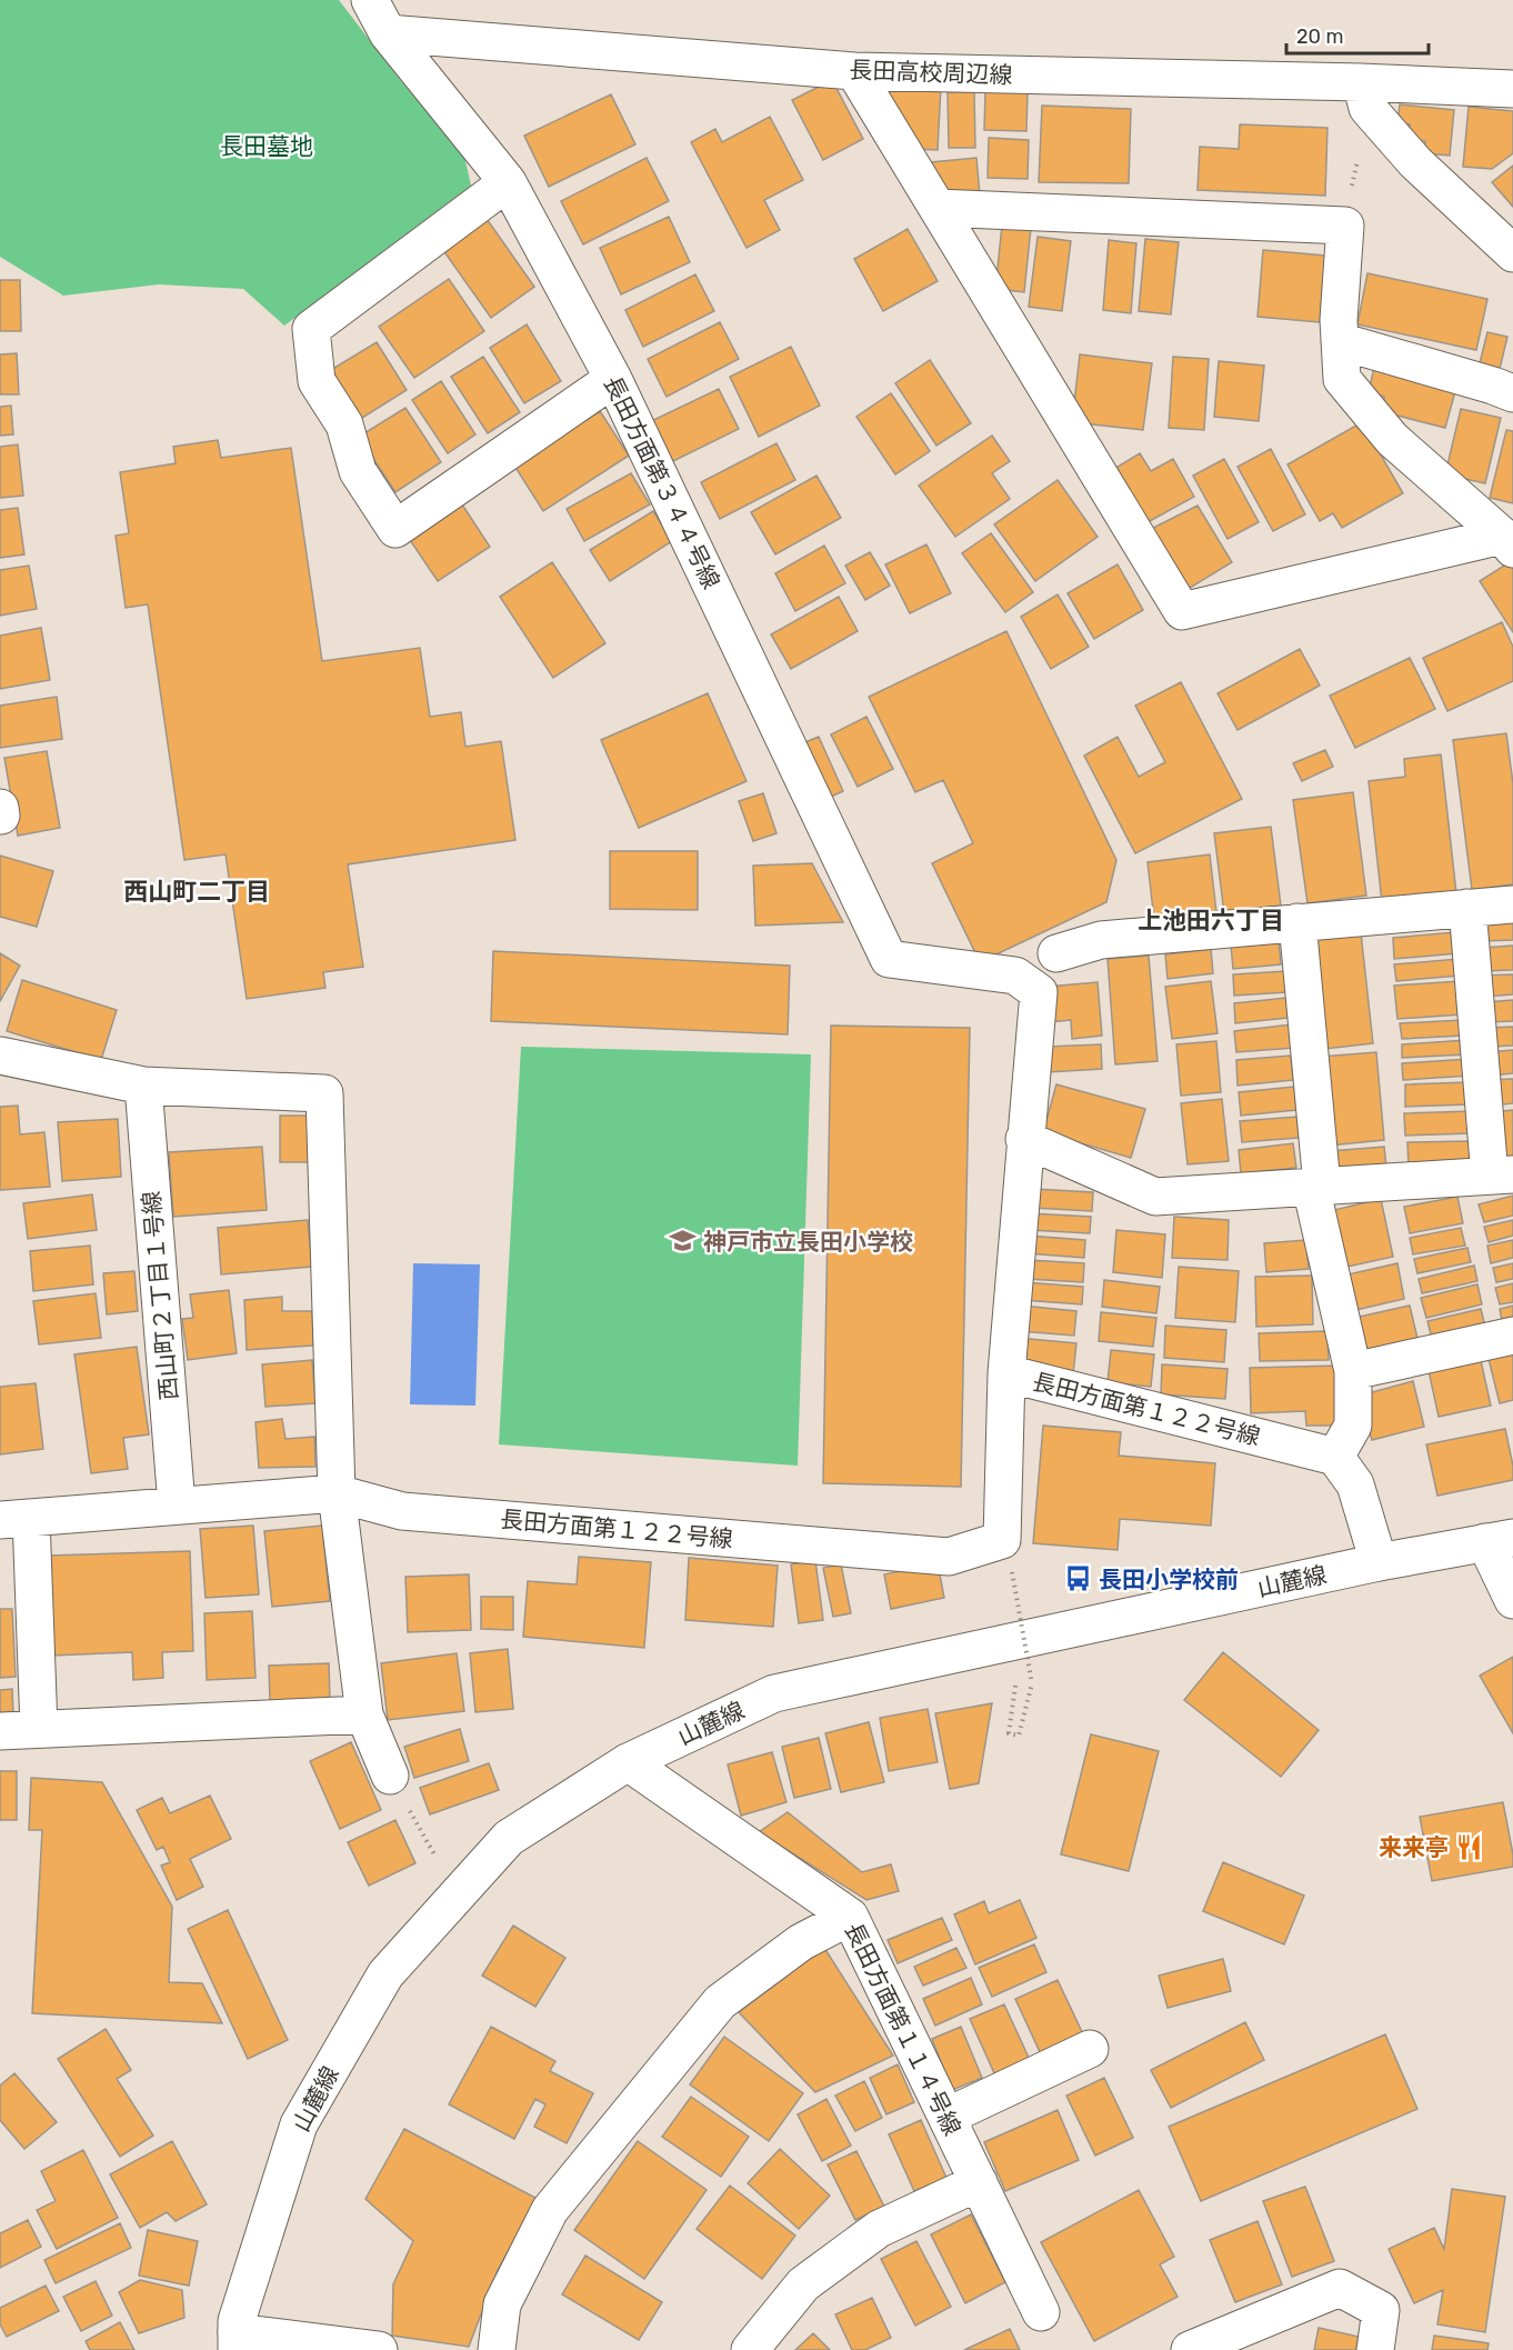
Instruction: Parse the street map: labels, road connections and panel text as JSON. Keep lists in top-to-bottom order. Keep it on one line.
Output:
{"streets":{"street":["長田高校周辺線","長田方面第３４４号線","西山町２丁目１号線","長田方面第１２２号線","山麓線","長田方面第１１４号線"]},"crossings":[["長田高校周辺線","長田方面第３４４号線"],["山麓線","長田方面第１１４号線"]],"districts":["西山町二丁目","上池田六丁目"],"parks":["長田墓地"],"places":{"school or university":["神戸市立長田小学校"],"bus stop":["長田小学校前"],"restaurant":["来来亭"]},"scale_bar":"20 m"}
